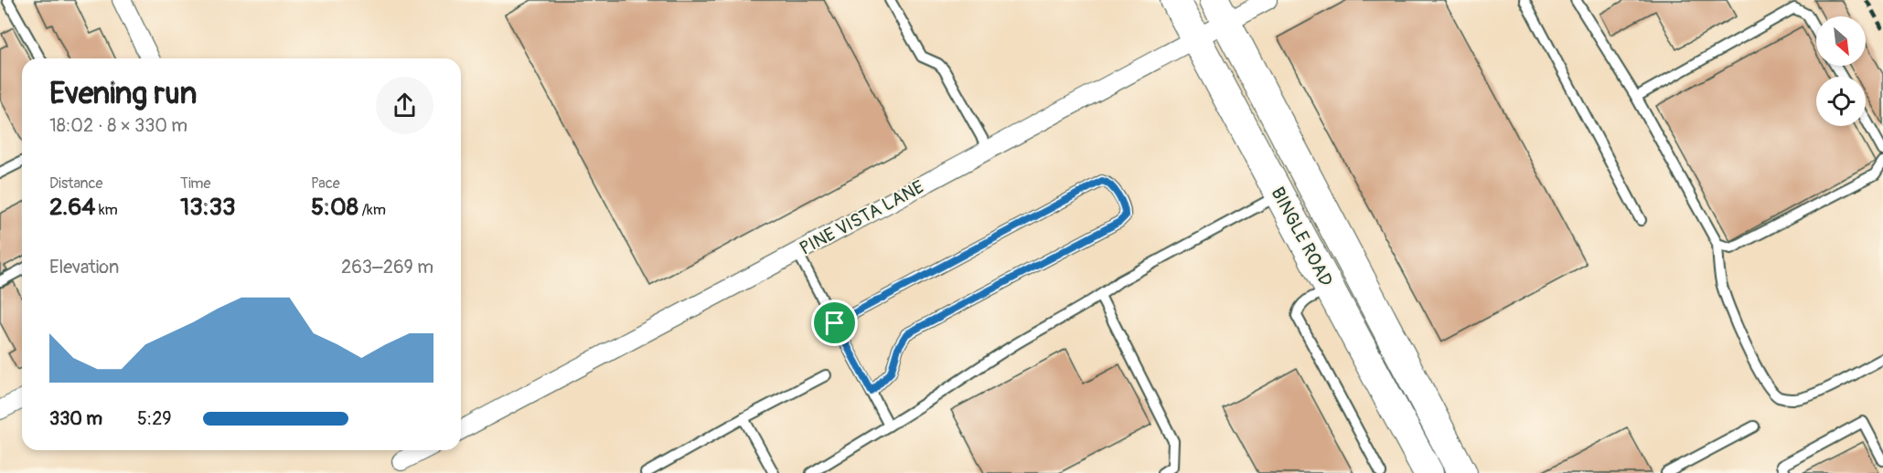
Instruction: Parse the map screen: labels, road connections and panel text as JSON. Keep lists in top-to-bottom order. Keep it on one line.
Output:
{"streets":{"main road":["BINGLE ROAD"],"street":["PINE VISTA LANE"]},"crossings":[["PINE VISTA LANE","BINGLE ROAD"]],"north":"bottom right","page":{"heading":["Evening run","18:02 · 8 × 330 m"],"stats":[["Distance","2.64 km"],["Time","13:33"],["Pace","5:08 /km"]],"chart":["Elevation","263–269 m"],"list":[{"name":"330 m","note":"5:29"}]}}
